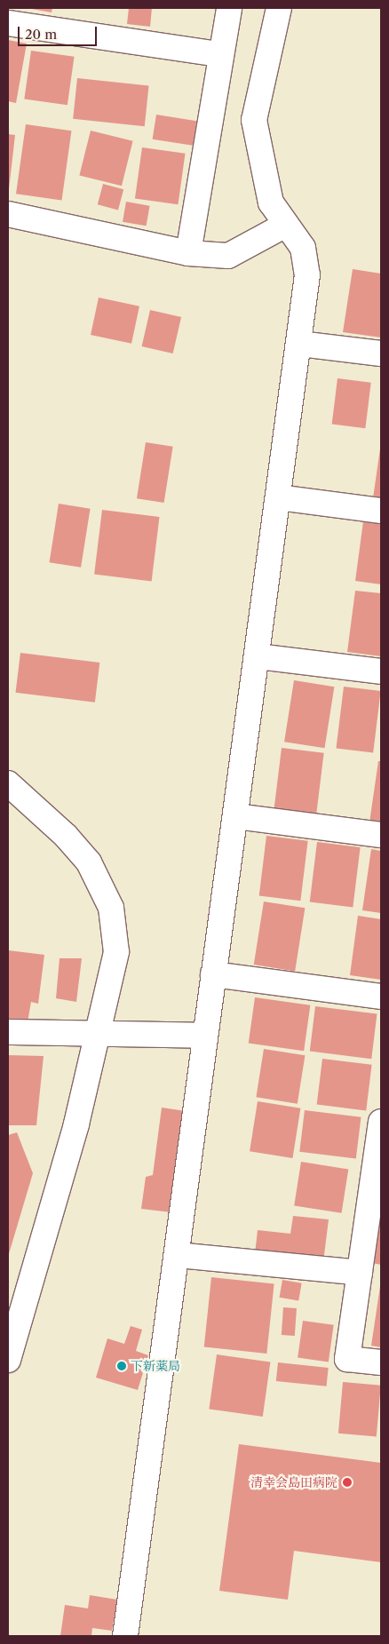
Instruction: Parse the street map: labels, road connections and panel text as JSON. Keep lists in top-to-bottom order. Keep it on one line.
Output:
{"places":["下新薬局","清幸会島田病院"],"scale_bar":"20 m"}
